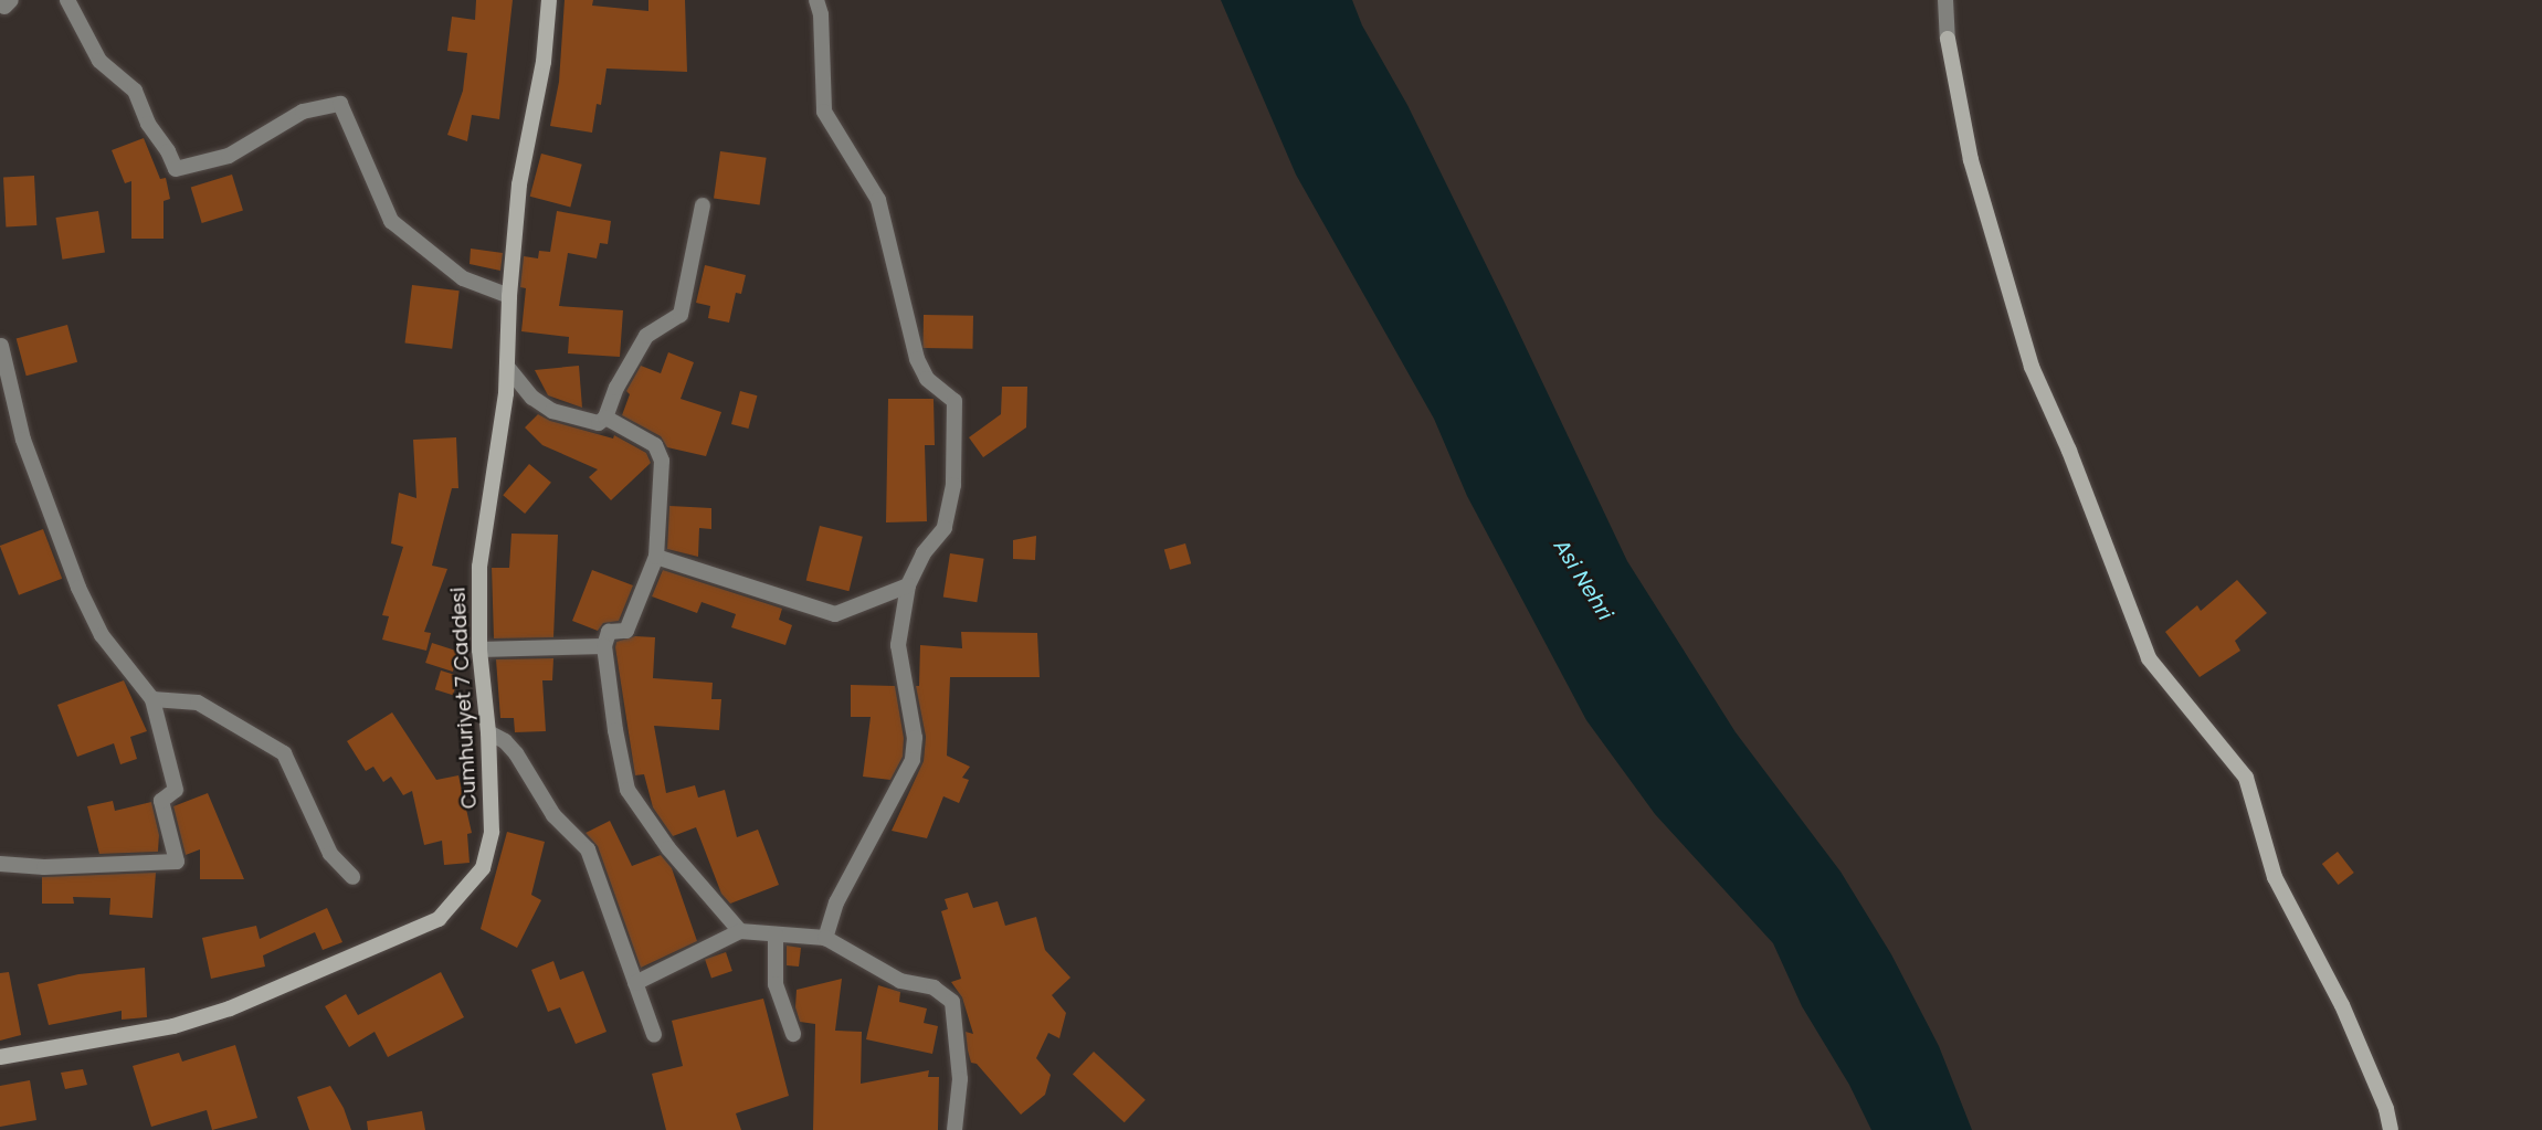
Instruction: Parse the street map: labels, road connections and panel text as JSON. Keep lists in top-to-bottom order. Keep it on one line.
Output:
{"streets":{"main road":["Cumhuriyet 7 Caddesi"]},"water":["Asi Nehri"]}
